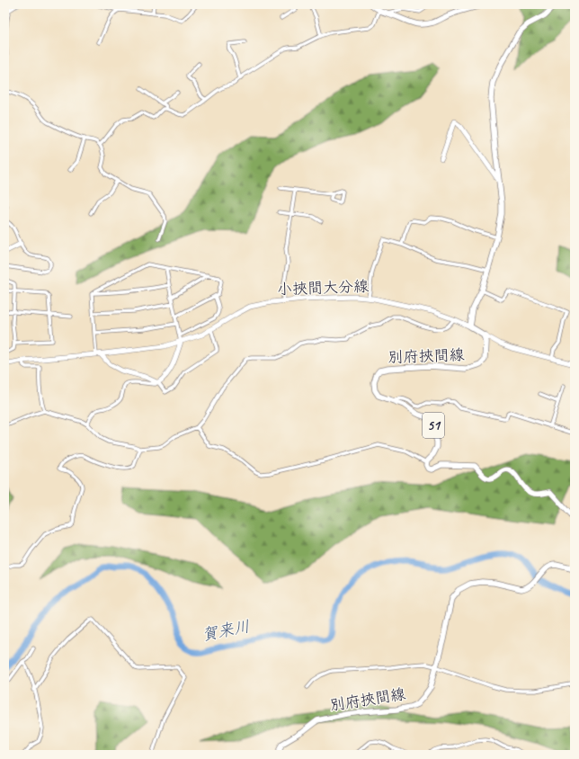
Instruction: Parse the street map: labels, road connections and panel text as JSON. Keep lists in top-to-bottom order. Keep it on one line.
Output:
{"streets":{"main road":["小挾間大分線","別府挾間線","51"]},"crossings":[["小挾間大分線","別府挾間線"]],"water":["賀来川"]}
